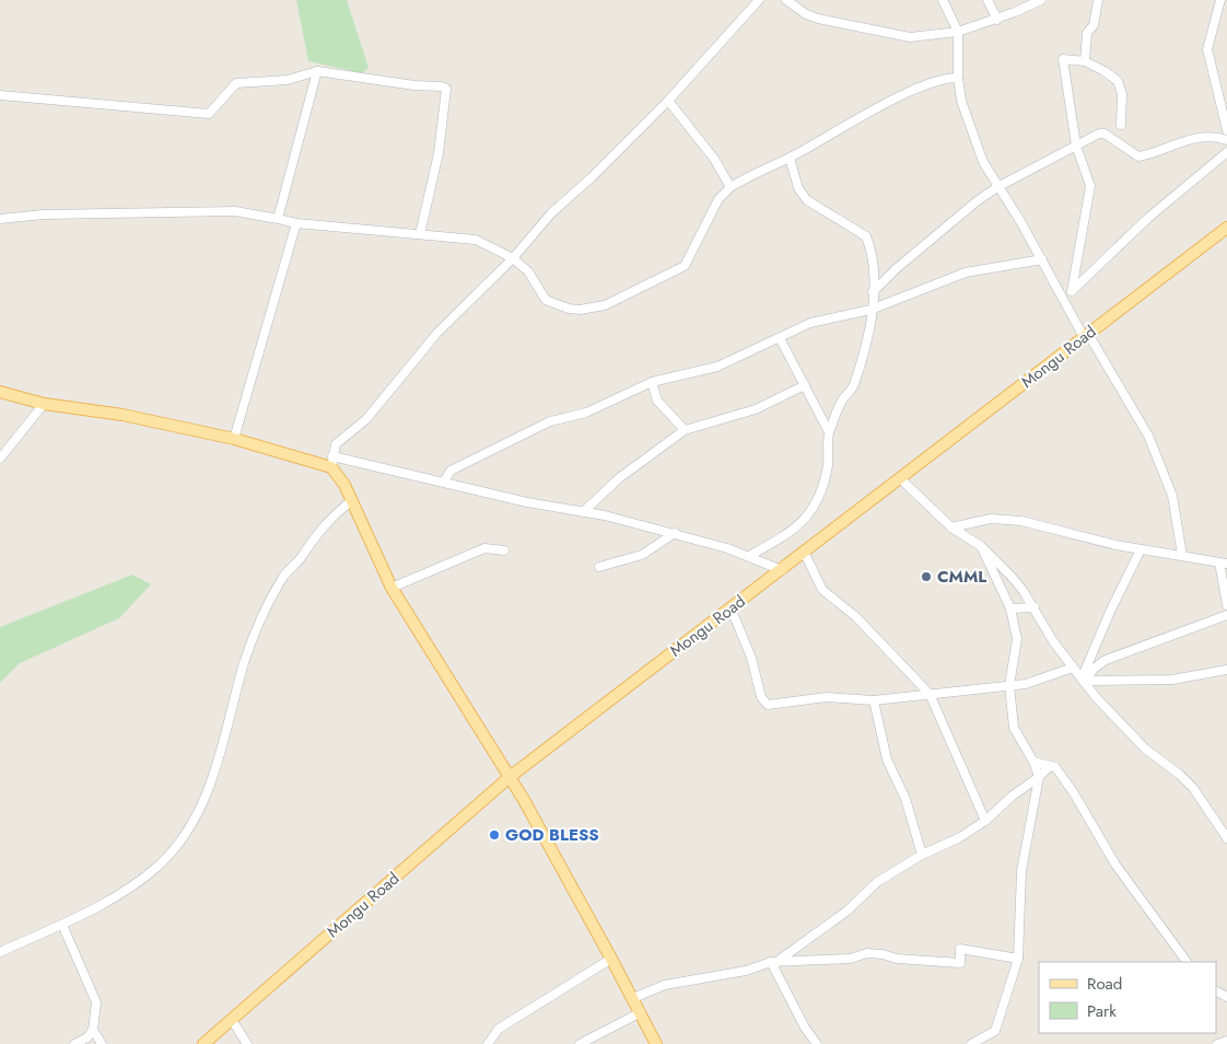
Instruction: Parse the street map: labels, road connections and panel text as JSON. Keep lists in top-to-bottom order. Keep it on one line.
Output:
{"streets":{"main road":["Mongu Road"]},"places":["CMML","GOD BLESS"],"legend":["Road","Park"]}
